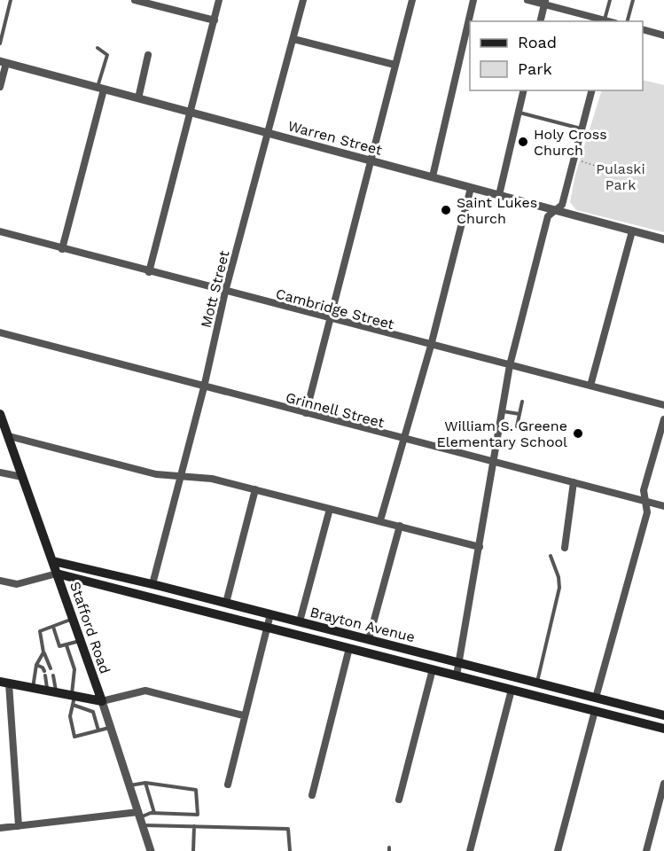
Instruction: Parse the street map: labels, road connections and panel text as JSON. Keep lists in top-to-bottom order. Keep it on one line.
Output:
{"streets":{"main road":["Brayton Avenue","Stafford Road"],"street":["Warren Street","Mott Street","Cambridge Street","Grinnell Street"]},"crossings":[["Warren Street","Mott Street"],["Mott Street","Cambridge Street"],["Mott Street","Grinnell Street"],["Mott Street","Brayton Avenue"],["Brayton Avenue","Stafford Road"]],"parks":["Pulaski Park"],"places":["Holy Cross Church","Saint Lukes Church","William S. Greene Elementary School"],"legend":["Road","Park"]}
